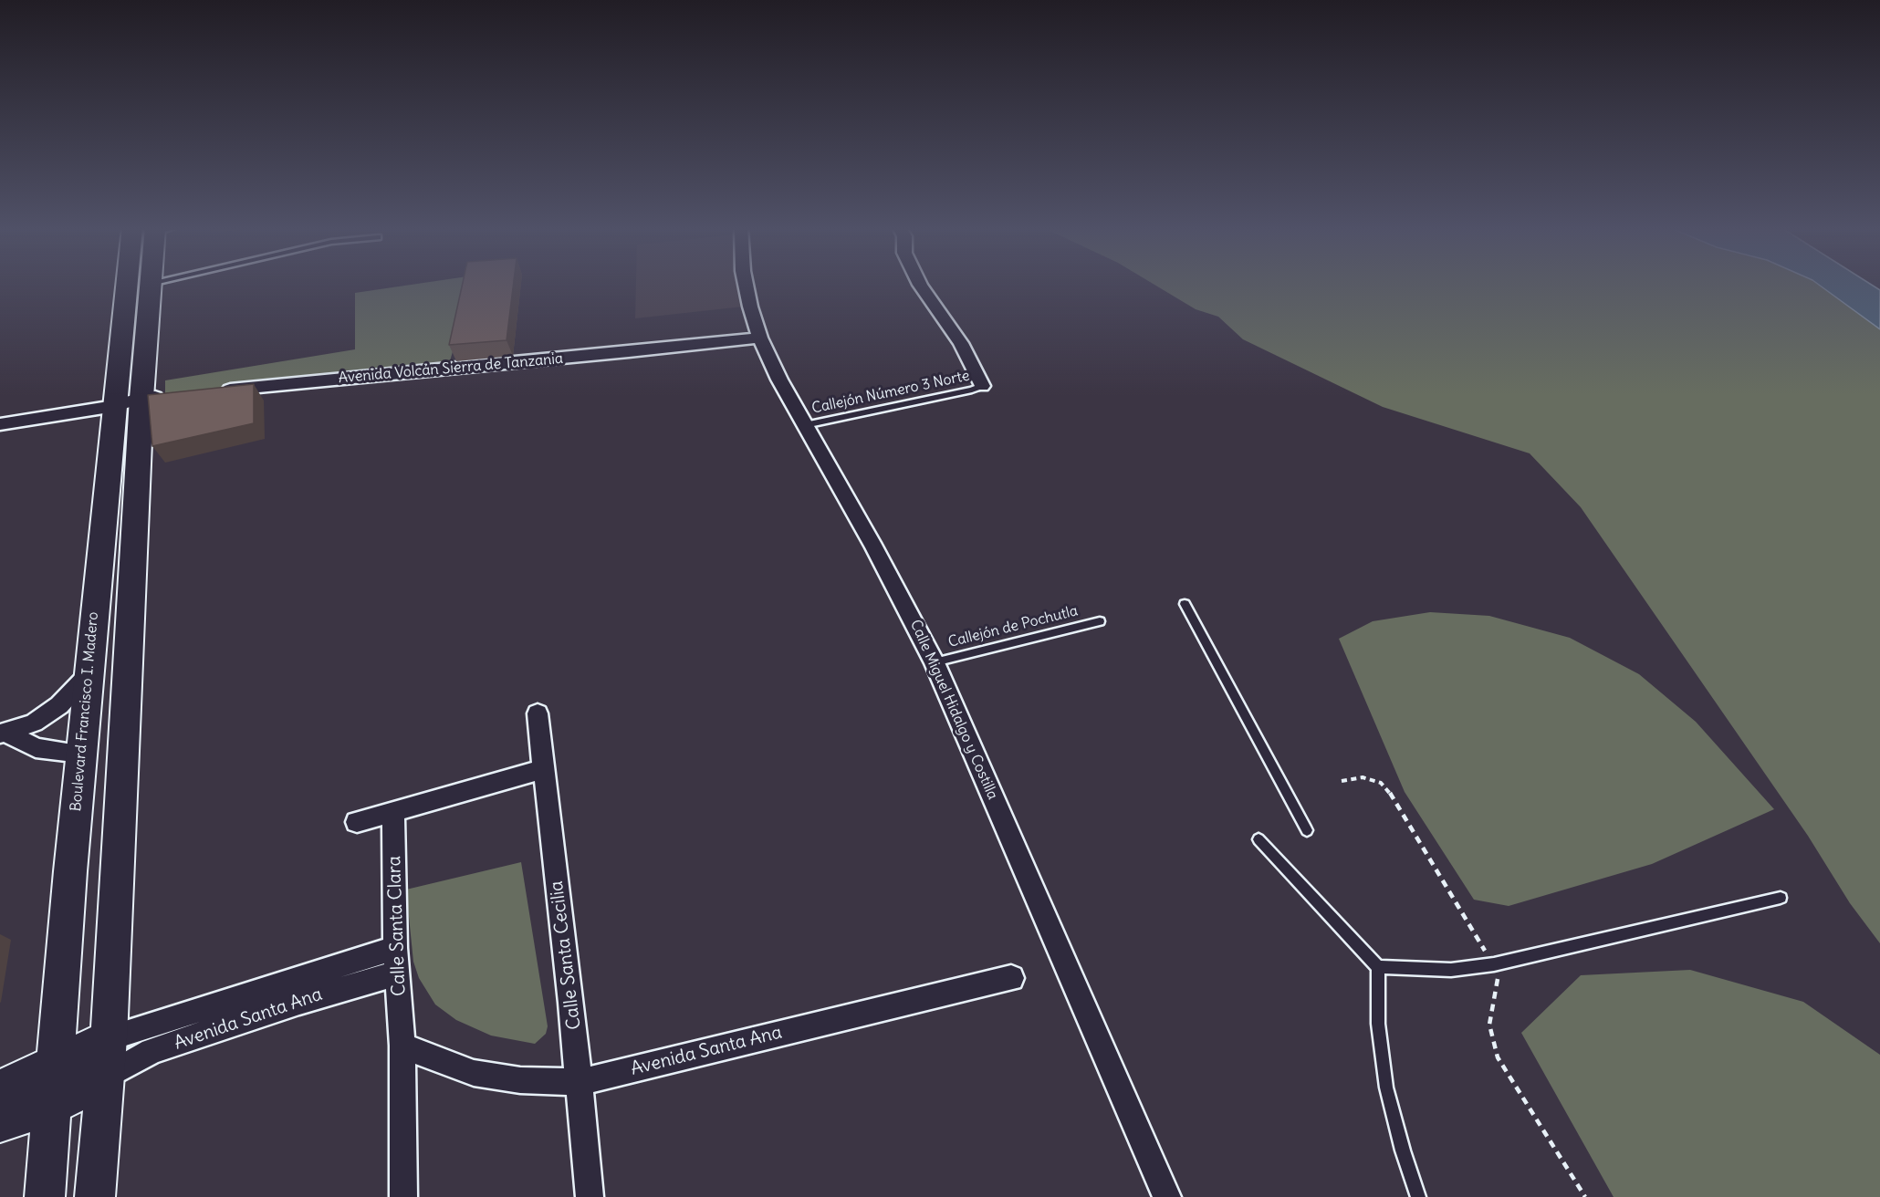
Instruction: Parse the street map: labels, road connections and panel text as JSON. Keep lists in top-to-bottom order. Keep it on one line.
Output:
{"streets":{"main road":["Boulevard Francisco I. Madero"],"street":["Avenida Volcán Sierra de Tanzania","Calle Miguel Hidalgo y Costilla","Calle Santa Clara","Calle Santa Cecilia","Avenida Santa Ana"],"lane":["Callejón Número 3 Norte","Callejón de Pochutla"]},"crossings":[["Avenida Volcán Sierra de Tanzania","Calle Miguel Hidalgo y Costilla"],["Callejón Número 3 Norte","Calle Miguel Hidalgo y Costilla"],["Callejón de Pochutla","Calle Miguel Hidalgo y Costilla"],["Boulevard Francisco I. Madero","Avenida Santa Ana"],["Calle Santa Clara","Avenida Santa Ana"],["Calle Santa Cecilia","Avenida Santa Ana"]]}
